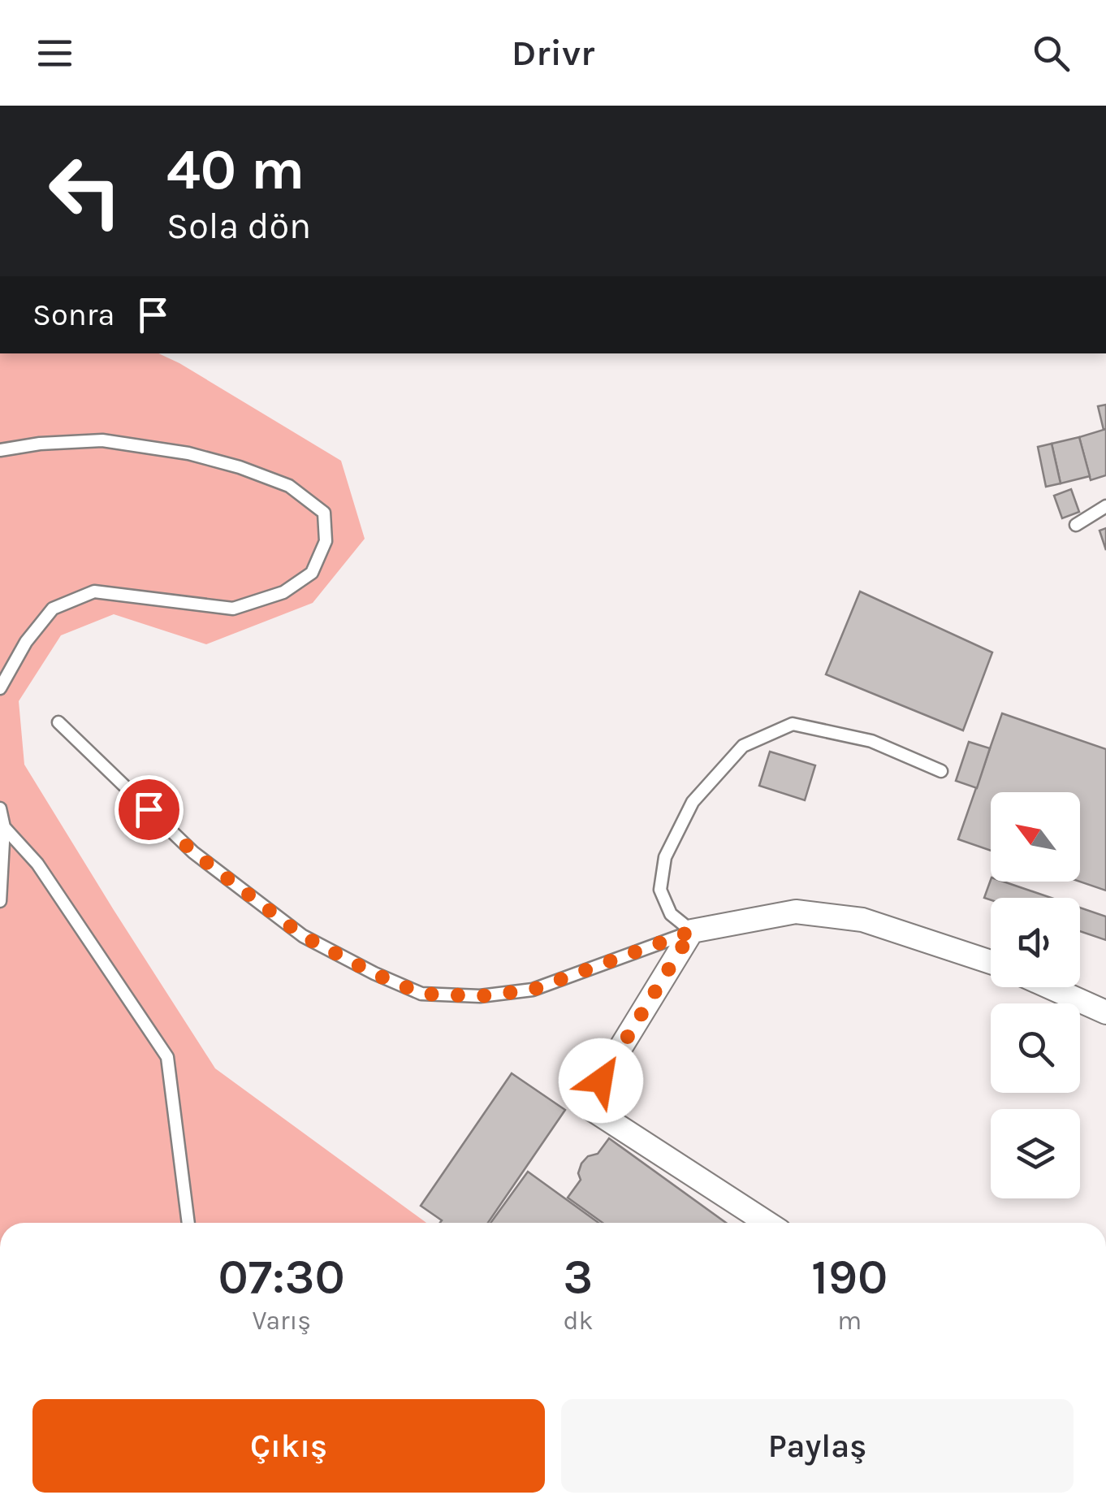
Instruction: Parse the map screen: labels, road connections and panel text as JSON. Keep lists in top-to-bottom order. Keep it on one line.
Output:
{"north":"top left","page":{"header":"Drivr","turn":["40 m","Sola dön"],"then":"Sonra","eta":["07:30","Varış","3","dk","190","m"],"buttons":["Çıkış","Paylaş"]}}
